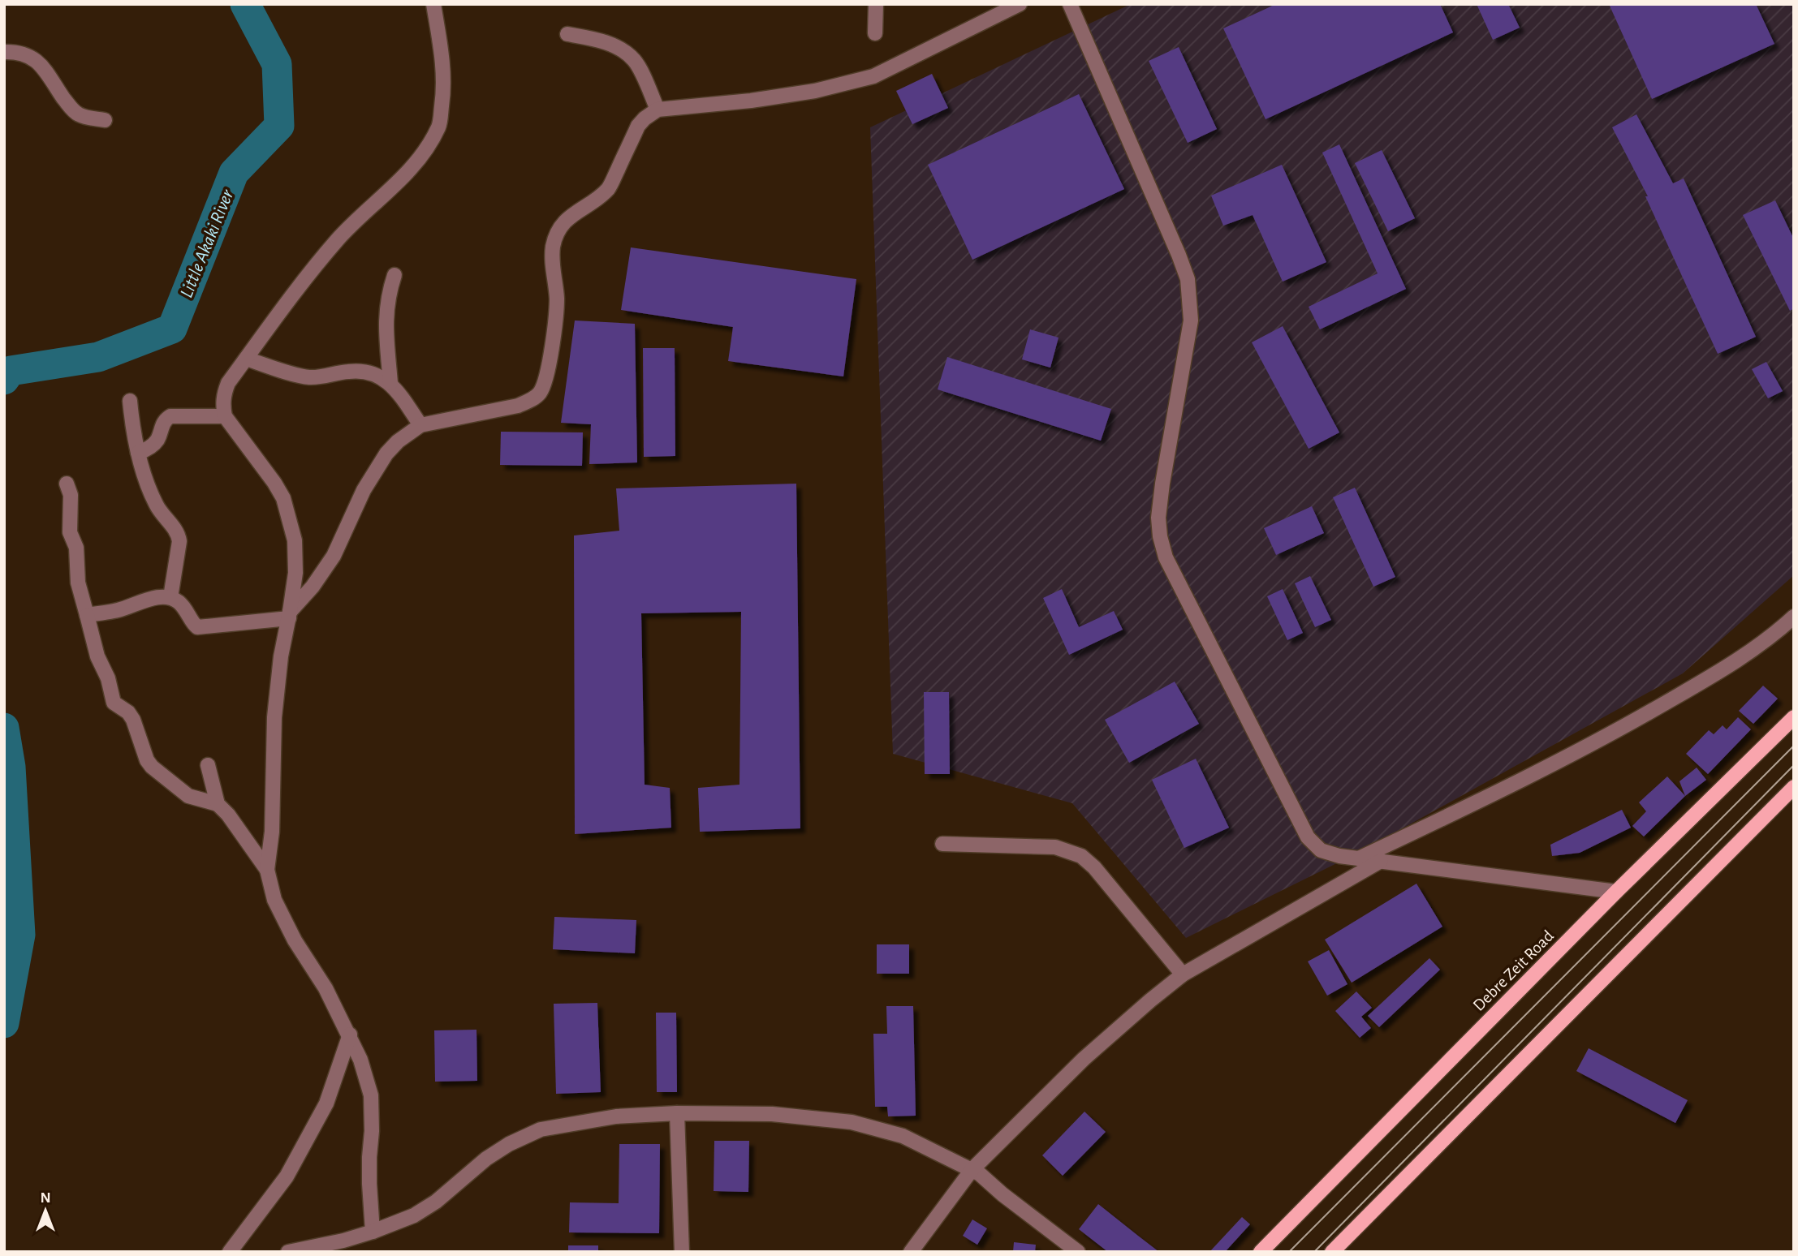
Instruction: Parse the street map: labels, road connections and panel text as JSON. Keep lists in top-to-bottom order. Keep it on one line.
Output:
{"streets":{"main road":["Debre Zeit Road"]},"water":["Little Akaki River"],"north":"top"}
